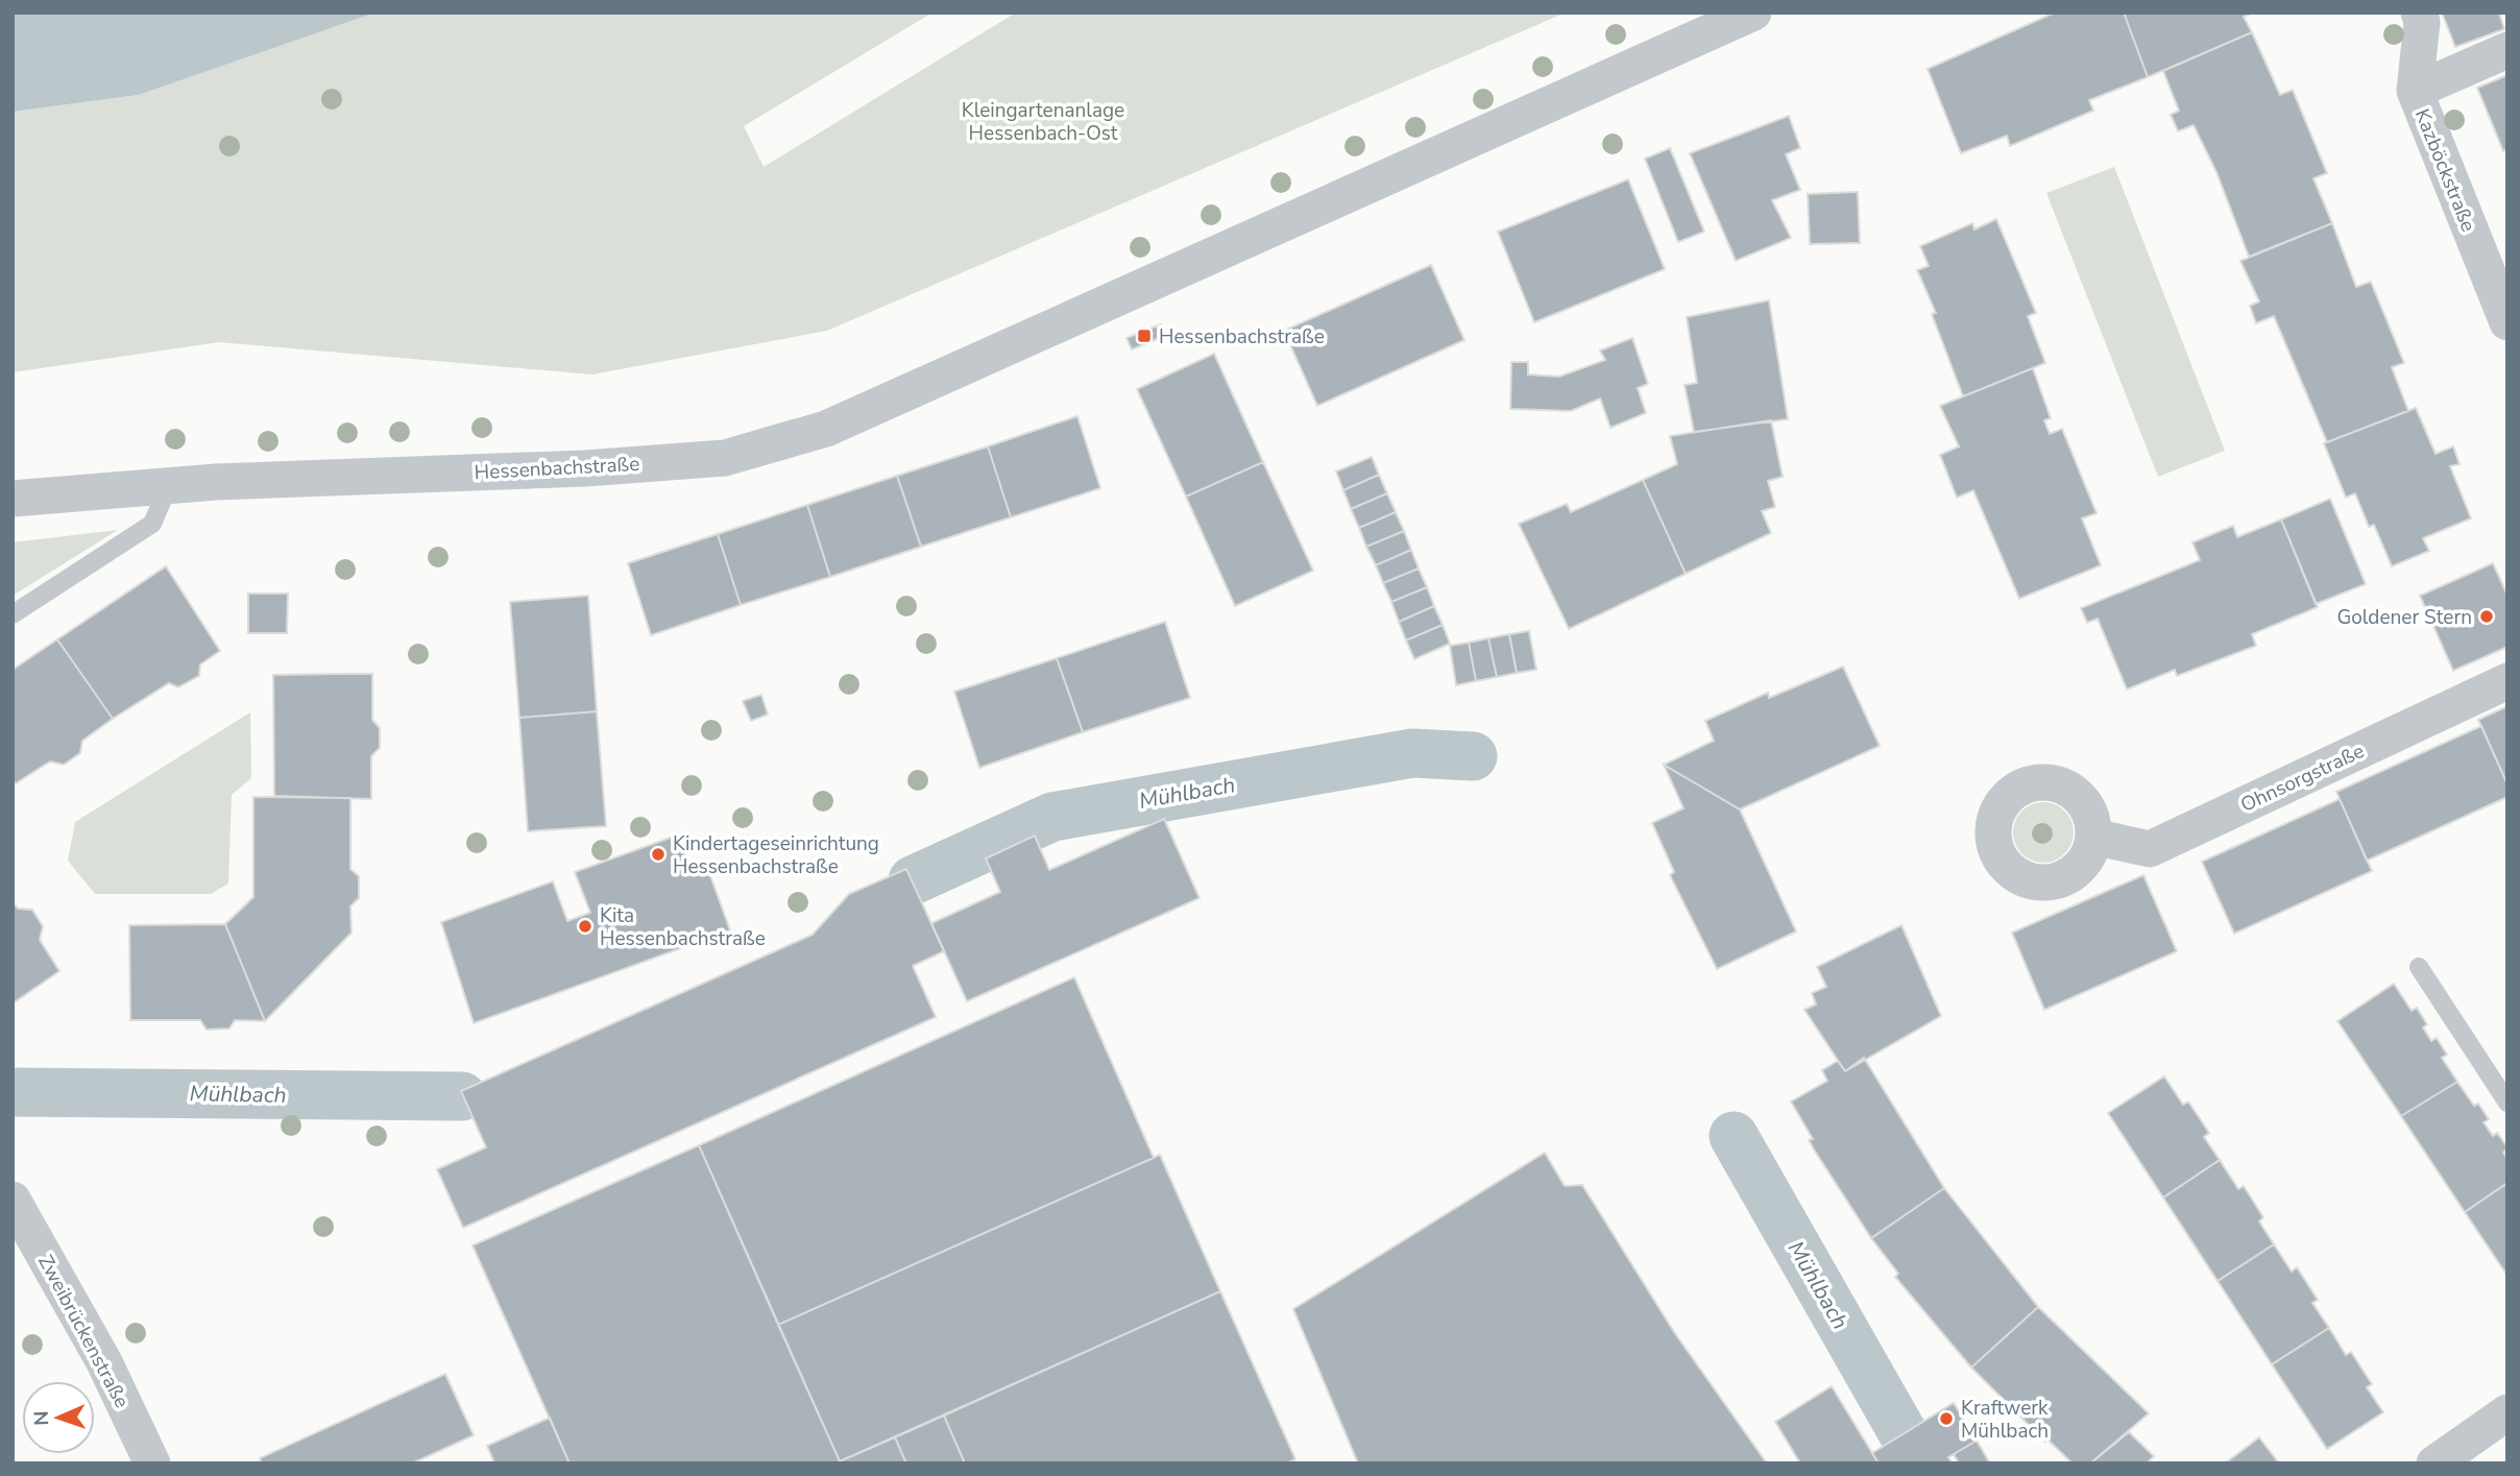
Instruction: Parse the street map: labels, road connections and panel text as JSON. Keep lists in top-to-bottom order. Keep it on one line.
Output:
{"streets":{"street":["Kazböckstraße","Hessenbachstraße","Ohnsorgstraße","Zweibrückenstraße"]},"water":["Mühlbach"],"parks":["Kleingartenanlage Hessenbach-Ost"],"places":{"transit":["Hessenbachstraße"],"other":["Goldener Stern","Kindertageseinrichtung Hessenbachstraße","Kita Hessenbachstraße","Kraftwerk Mühlbach"]},"north":"left"}
